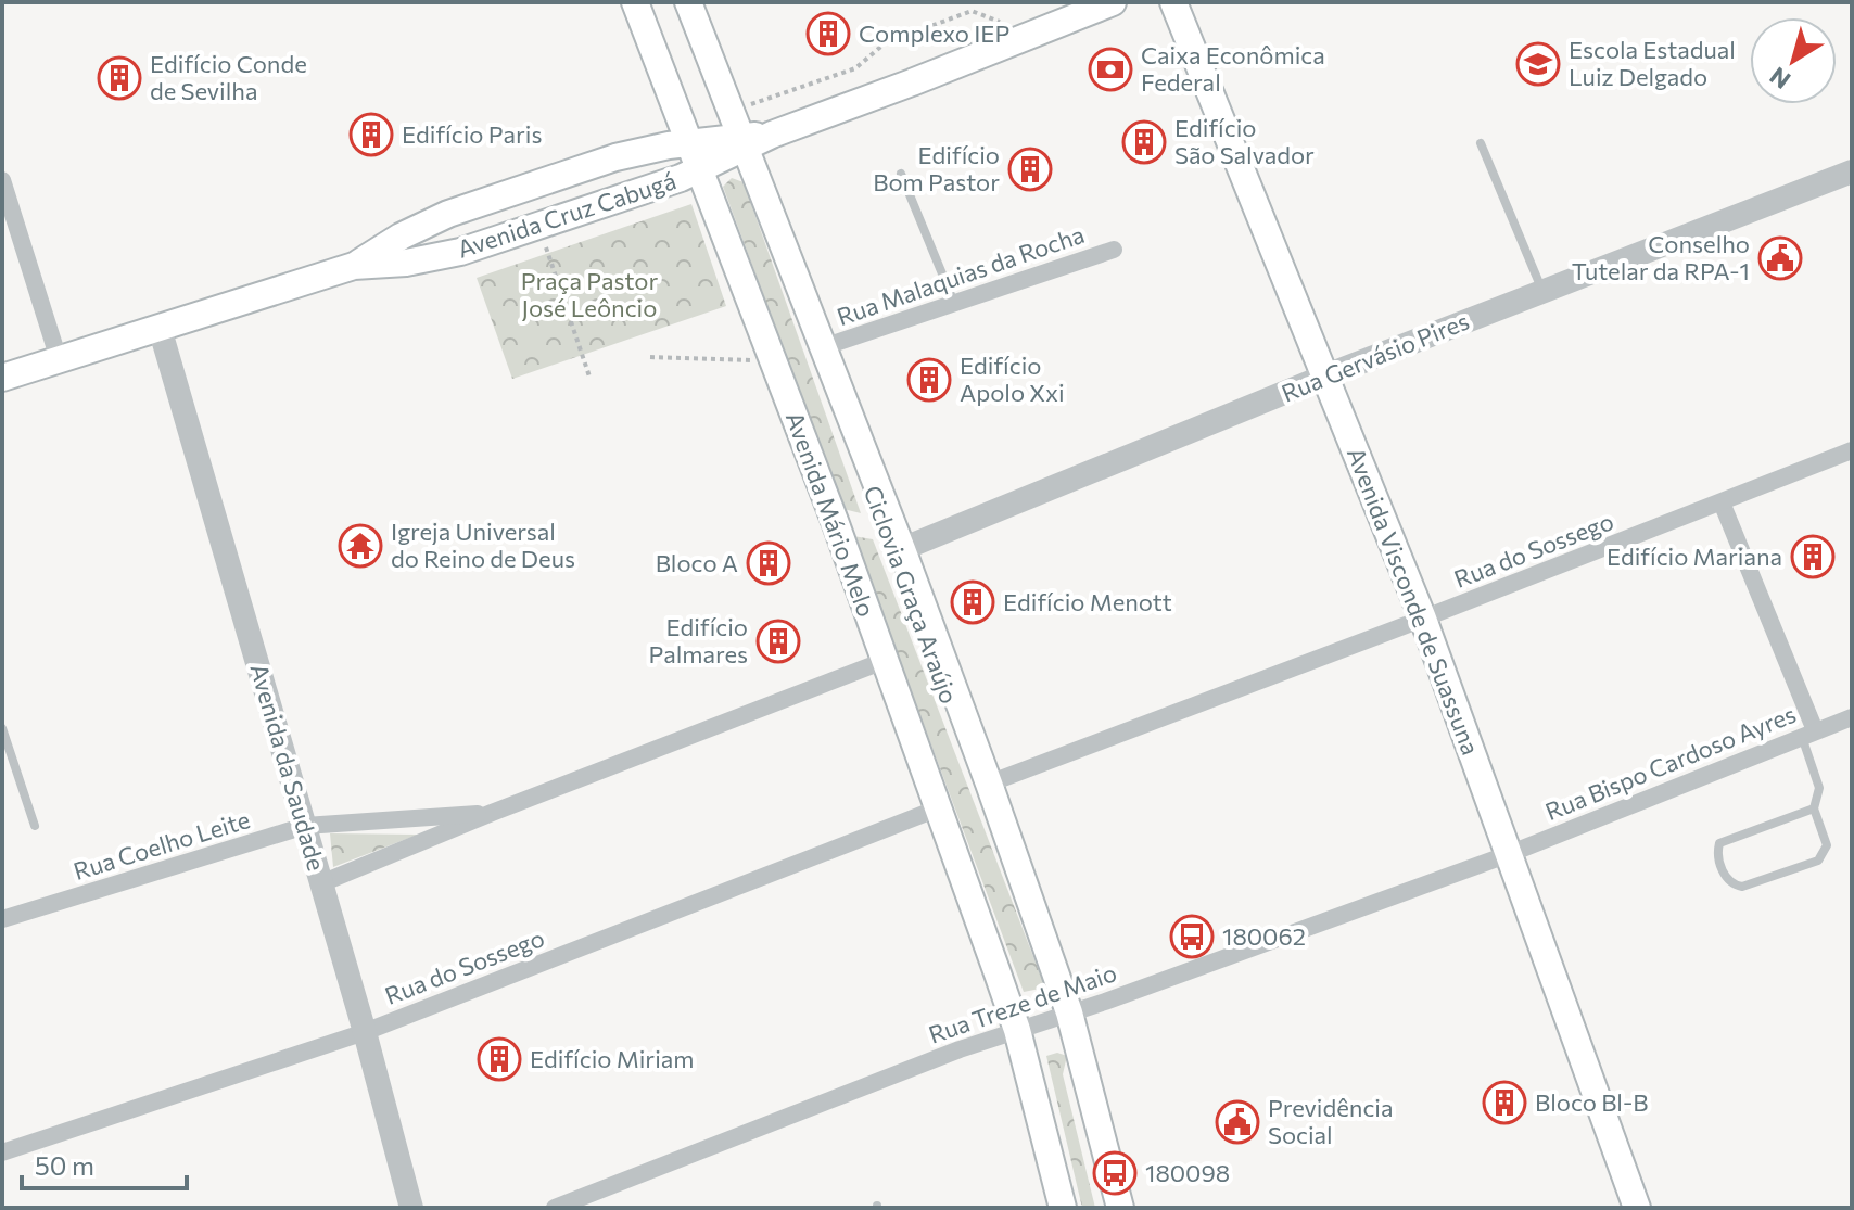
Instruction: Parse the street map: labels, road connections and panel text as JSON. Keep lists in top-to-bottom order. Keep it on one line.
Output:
{"streets":{"main road":["Avenida Cruz Cabugá","Avenida Mário Melo","Avenida Visconde de Suassuna"],"street":["Rua Malaquias da Rocha","Rua Gervásio Pires","Rua do Sossego","Rua Bispo Cardoso Ayres","Avenida da Saudade","Rua Coelho Leite","Rua Treze de Maio"]},"crossings":[["Avenida Cruz Cabugá","Avenida Mário Melo"],["Avenida Cruz Cabugá","Avenida da Saudade"],["Rua Gervásio Pires","Avenida Visconde de Suassuna"],["Avenida Mário Melo","Rua do Sossego"],["Avenida Mário Melo","Rua Coelho Leite"],["Avenida Mário Melo","Rua Treze de Maio"],["Rua do Sossego","Avenida Visconde de Suassuna"],["Rua do Sossego","Avenida da Saudade"],["Avenida Visconde de Suassuna","Rua Bispo Cardoso Ayres"],["Avenida Visconde de Suassuna","Rua Treze de Maio"],["Rua Bispo Cardoso Ayres","Rua Treze de Maio"],["Avenida da Saudade","Rua Coelho Leite"]],"parks":["Praça Pastor José Leôncio"],"places":{"building":["Complexo IEP","Edifício Conde de Sevilha","Edifício Paris","Edifício São Salvador","Edifício Bom Pastor","Edifício Apolo Xxi","Edifício Mariana","Bloco A","Edifício Menott","Edifício Palmares","Edifício Miriam","Bloco Bl-B"],"school or university":["Escola Estadual Luiz Delgado"],"bank":["Caixa Econômica Federal"],"public building":["Conselho Tutelar da RPA-1","Previdência Social"],"temple":["Igreja Universal do Reino de Deus"],"bus stop":["180062","180098"]},"scale_bar":"50 m","north":"bottom left"}
